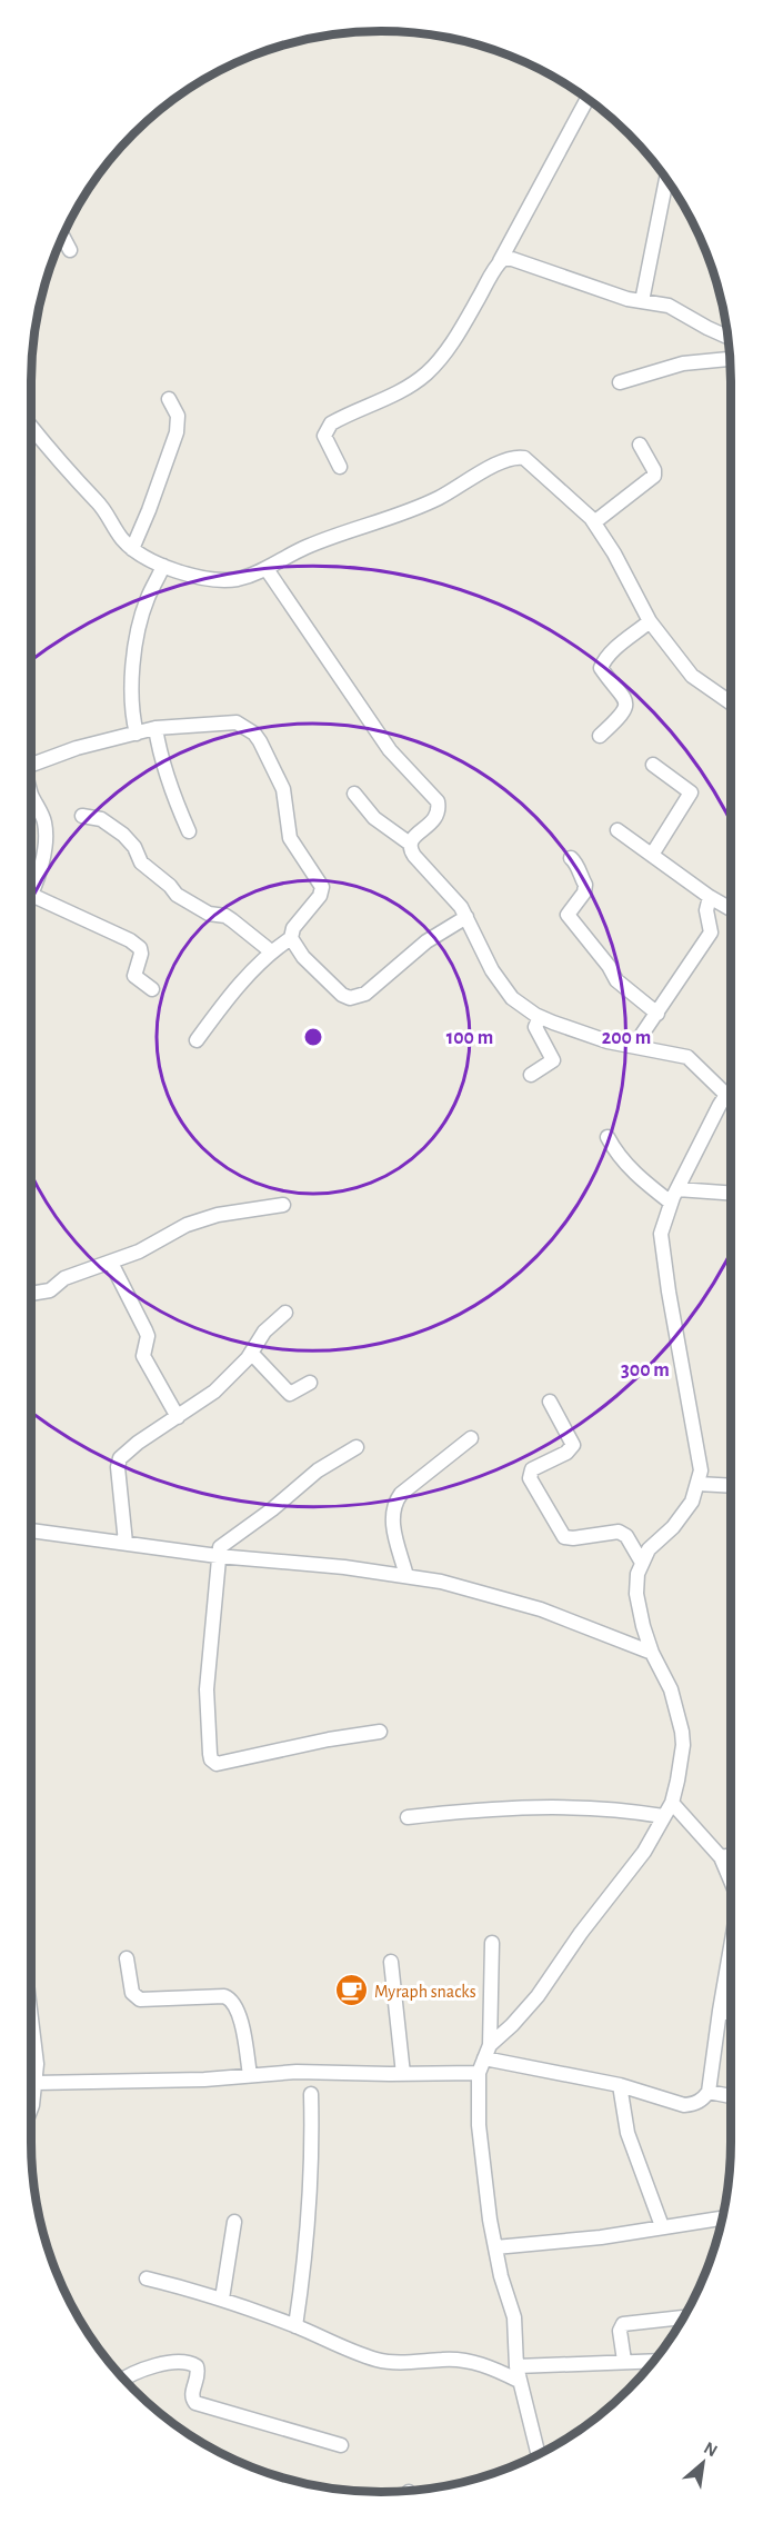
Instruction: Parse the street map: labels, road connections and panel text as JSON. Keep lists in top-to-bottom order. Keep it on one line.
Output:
{"places":{"cafe":["Myraph snacks"]},"north":"top right","rings":["100 m","200 m","300 m"]}
